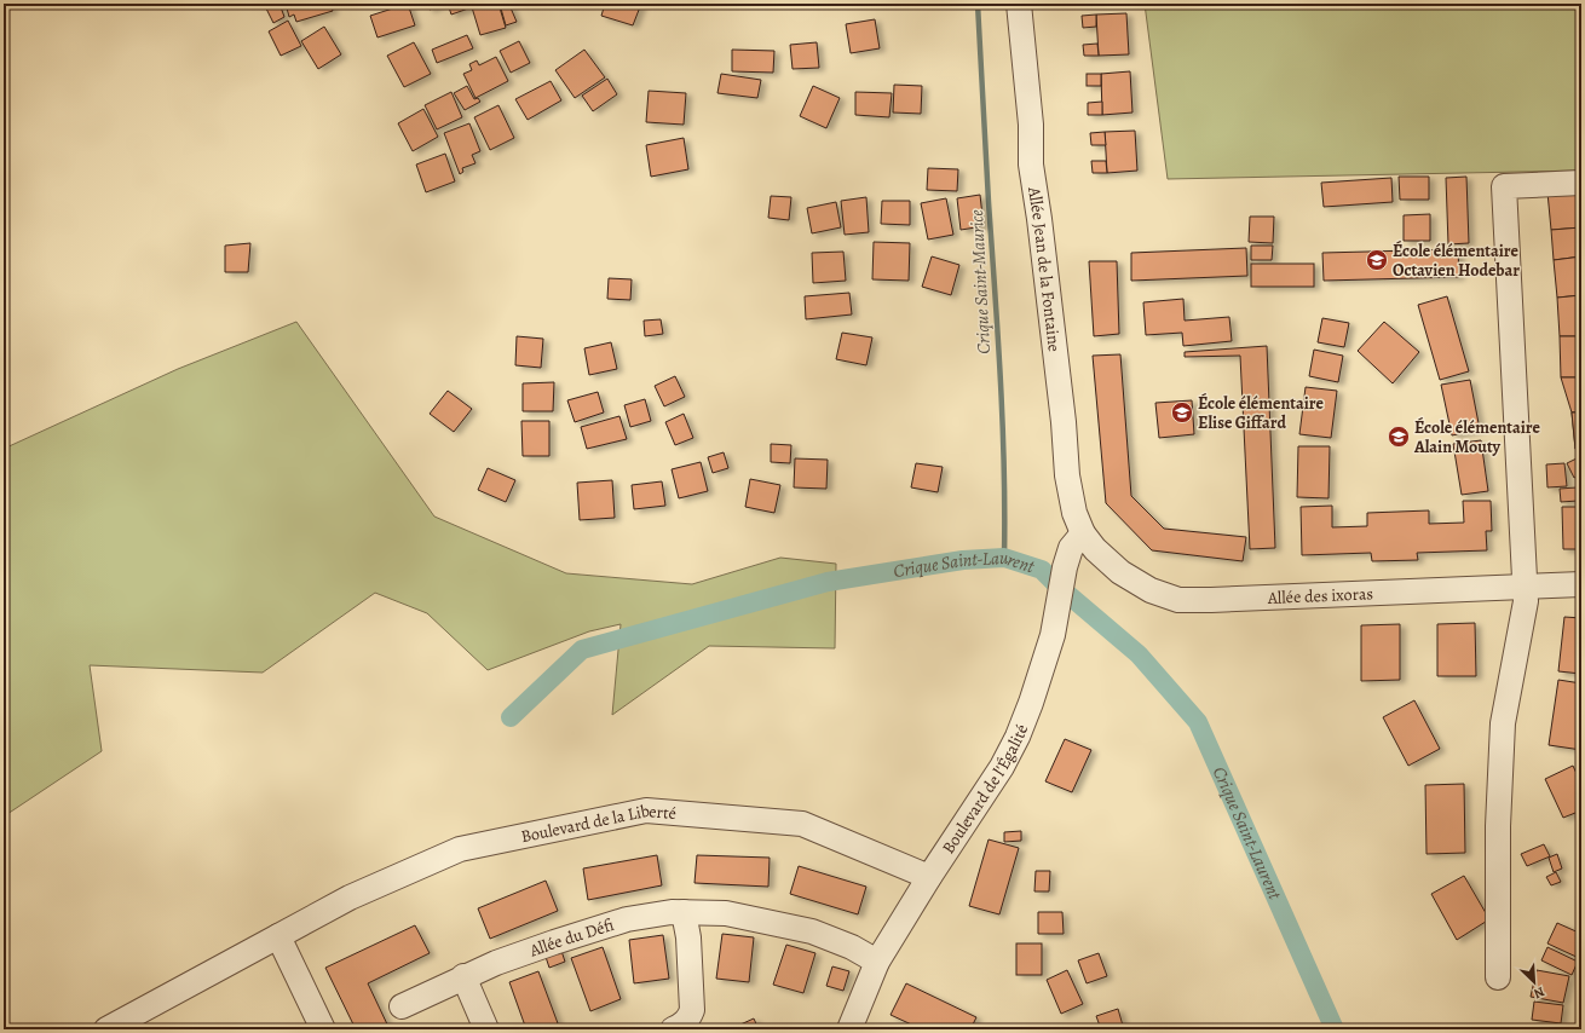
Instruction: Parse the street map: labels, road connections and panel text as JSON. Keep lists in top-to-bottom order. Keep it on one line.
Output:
{"streets":{"street":["Allée Jean de la Fontaine","Allée des ixoras","Boulevard de l'Égalité","Boulevard de la Liberté","Allée du Défi"]},"crossings":[["Allée Jean de la Fontaine","Allée des ixoras"],["Allée Jean de la Fontaine","Boulevard de l'Égalité"],["Allée des ixoras","Boulevard de l'Égalité"],["Boulevard de l'Égalité","Boulevard de la Liberté"],["Boulevard de l'Égalité","Allée du Défi"]],"water":["Crique Saint-Maurice","Crique Saint-Laurent"],"places":{"school or university":["École élémentaire Octavien Hodebar","École élémentaire Elise Giffard","École élémentaire Alain Mouty"]},"north":"bottom right"}
